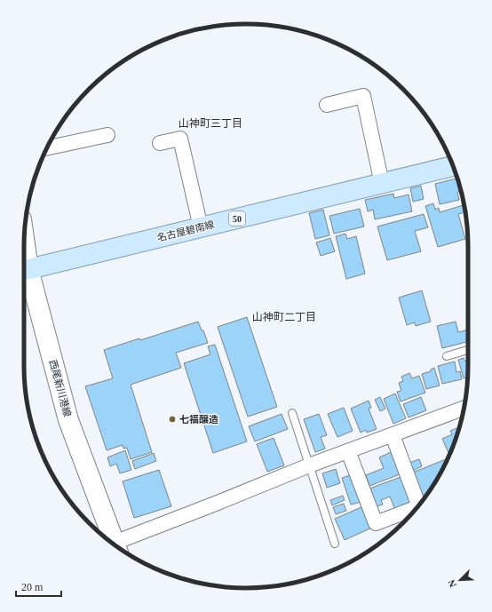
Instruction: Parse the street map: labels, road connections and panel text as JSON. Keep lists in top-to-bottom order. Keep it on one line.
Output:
{"streets":{"main road":["50","名古屋碧南線","西尾新川港線"]},"districts":["山神町三丁目","山神町二丁目"],"places":["七福醸造"],"scale_bar":"20 m","north":"bottom left"}
